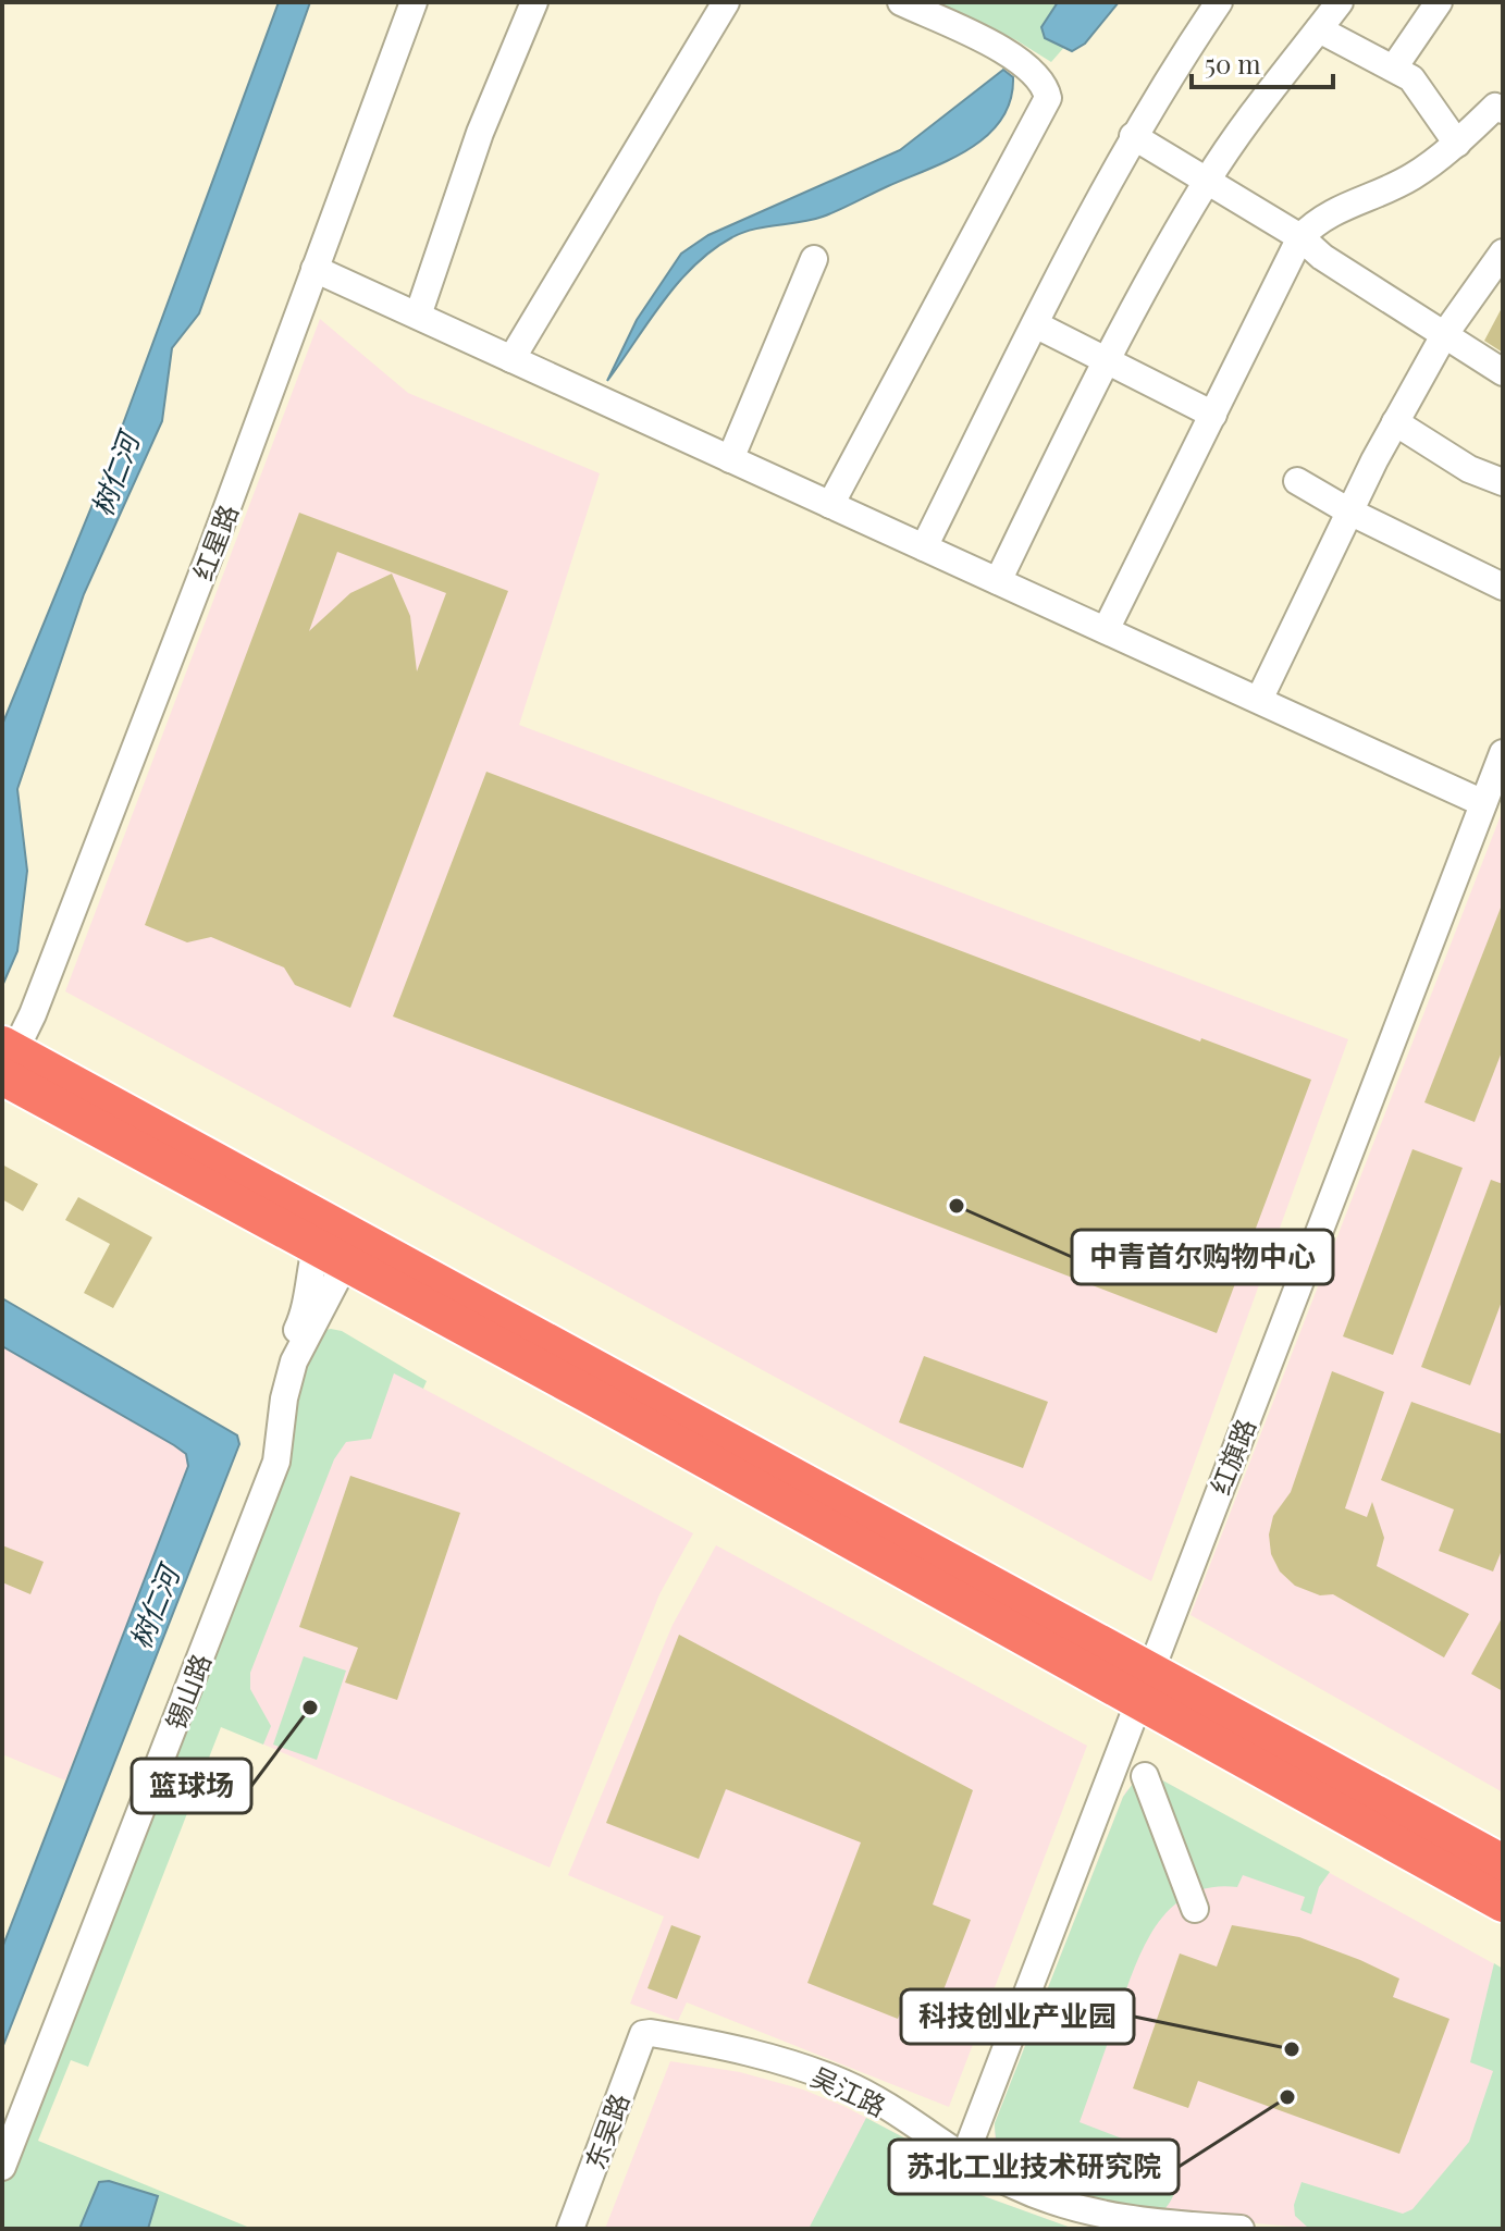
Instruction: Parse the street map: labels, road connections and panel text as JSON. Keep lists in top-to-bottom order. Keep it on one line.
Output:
{"streets":{"street":["红星路","红旗路","锡山路","吴江路","东吴路"]},"crossings":[["红旗路","吴江路"],["吴江路","东吴路"]],"water":["树仁河"],"places":["中青首尔购物中心","篮球场","科技创业产业园","苏北工业技术研究院"],"scale_bar":"50 m"}
